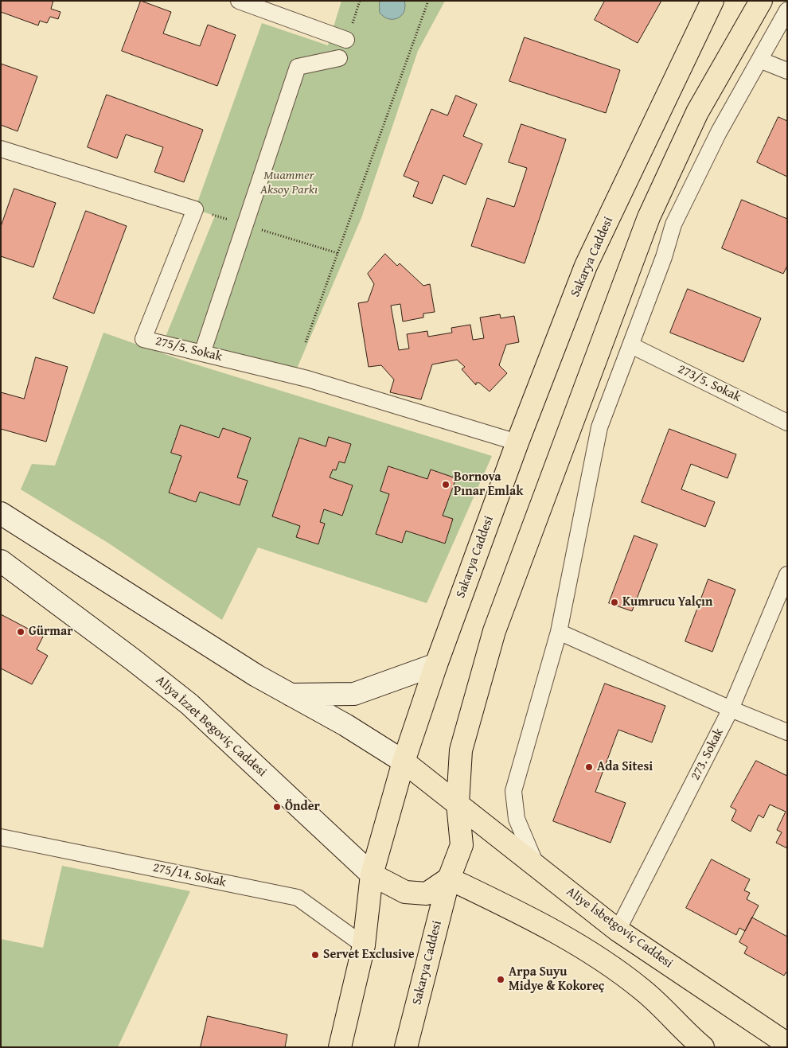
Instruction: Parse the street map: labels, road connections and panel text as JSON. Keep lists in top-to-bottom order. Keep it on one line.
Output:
{"streets":{"main road":["Sakarya Caddesi","Aliya İzzet Begoviç Caddesi","Aliye İsbetgoviç Caddesi"],"street":["275/5. Sokak","273/5. Sokak","273. Sokak","275/14. Sokak"]},"crossings":[["Sakarya Caddesi","275/5. Sokak"],["Sakarya Caddesi","Aliya İzzet Begoviç Caddesi"],["Sakarya Caddesi","275/14. Sokak"],["Sakarya Caddesi","Aliye İsbetgoviç Caddesi"],["273. Sokak","Aliye İsbetgoviç Caddesi"]],"parks":["Muammer Aksoy Parkı"],"places":["Bornova Pınar Emlak","Kumrucu Yalçın","Gürmar","Ada Sitesi","Önder","Servet Exclusive","Arpa Suyu Midye & Kokoreç"]}
